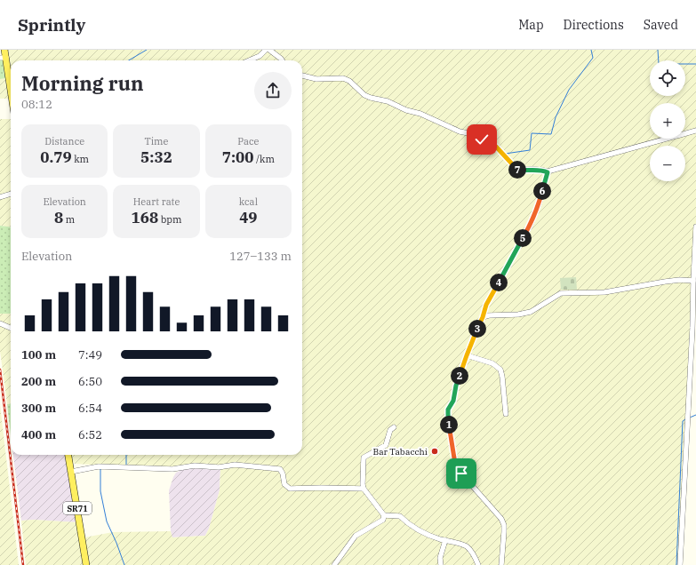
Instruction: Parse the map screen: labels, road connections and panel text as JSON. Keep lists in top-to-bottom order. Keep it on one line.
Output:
{"streets":{"main road":["SR71"]},"places":["Bar Tabacchi"],"page":{"header":"Sprintly","nav":["Map","Directions","Saved"],"map_buttons":["+","−"],"heading":["Morning run","08:12"],"stats":[["Distance","0.79 km"],["Time","5:32"],["Pace","7:00 /km"],["Elevation","8 m"],["Heart rate","168 bpm"],["kcal","49"]],"pins":["7","6","5","4","3","2","1"],"chart":["Elevation","127–133 m"],"list":[{"name":"100 m","note":"7:49"},{"name":"200 m","note":"6:50"},{"name":"300 m","note":"6:54"},{"name":"400 m","note":"6:52"}]}}
